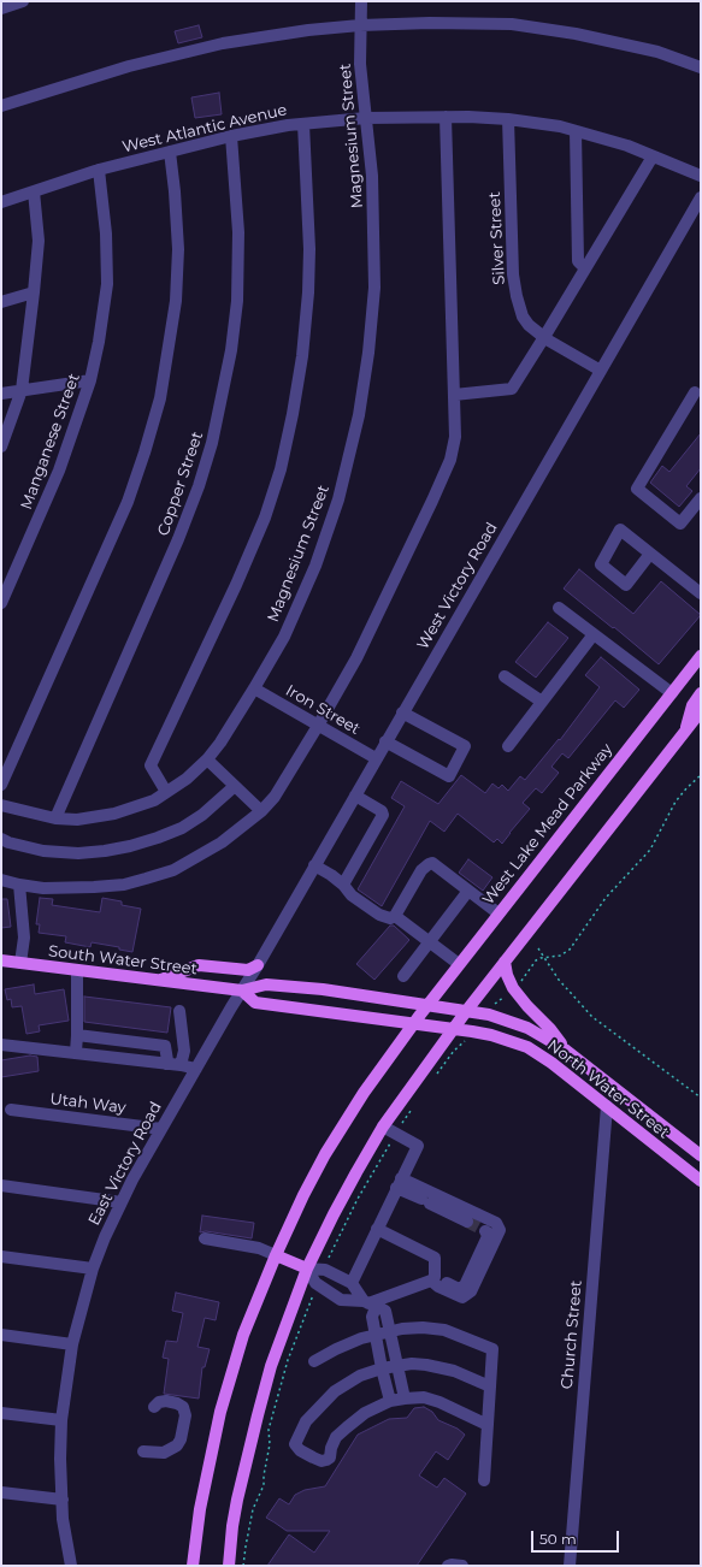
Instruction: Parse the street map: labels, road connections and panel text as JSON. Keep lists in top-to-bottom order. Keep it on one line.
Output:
{"streets":{"main road":["West Lake Mead Parkway","South Water Street","North Water Street"],"street":["West Atlantic Avenue","Magnesium Street","Silver Street","Manganese Street","Copper Street","West Victory Road","Iron Street","Utah Way","East Victory Road","Church Street"]},"crossings":[["West Atlantic Avenue","Magnesium Street"],["West Atlantic Avenue","Silver Street"],["West Atlantic Avenue","Manganese Street"],["West Atlantic Avenue","Copper Street"],["Magnesium Street","Copper Street"],["Magnesium Street","Iron Street"],["Silver Street","West Victory Road"],["West Victory Road","Iron Street"],["West Victory Road","South Water Street"],["West Victory Road","East Victory Road"],["West Lake Mead Parkway","South Water Street"],["South Water Street","North Water Street"],["South Water Street","East Victory Road"],["North Water Street","Church Street"],["Utah Way","East Victory Road"]],"scale_bar":"50 m"}
